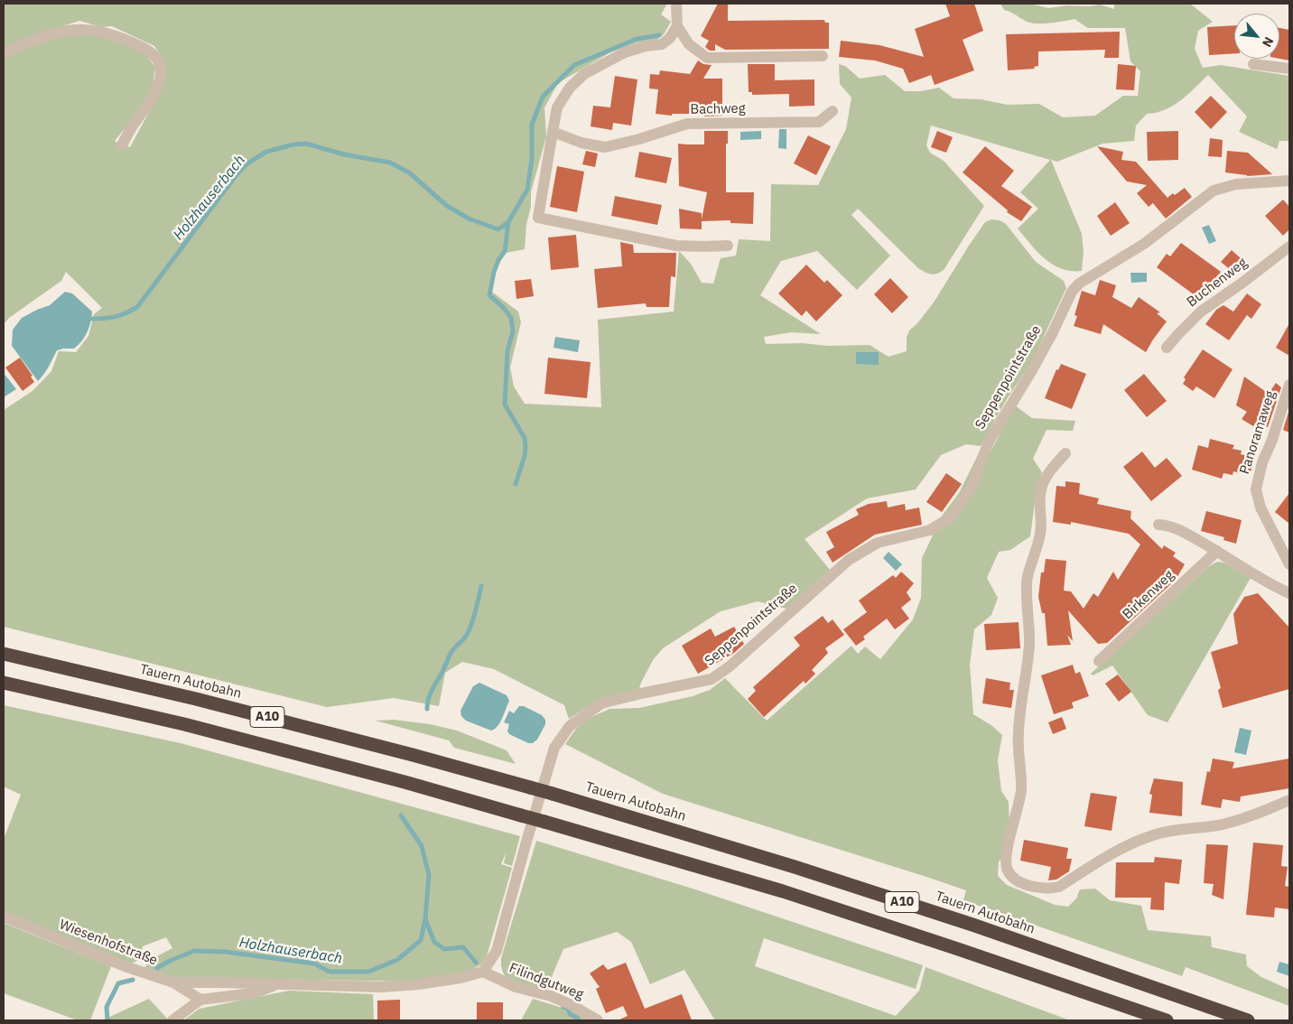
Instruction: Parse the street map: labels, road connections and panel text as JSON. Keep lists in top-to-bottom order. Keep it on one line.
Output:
{"streets":{"highway":["Tauern Autobahn","A10"],"street":["Bachweg","Buchenweg","Seppenpointstraße","Panoramaweg","Birkenweg","Wiesenhofstraße","Filindgutweg"]},"crossings":[["Seppenpointstraße","Filindgutweg"]],"water":["Holzhauserbach"],"north":"bottom right"}
